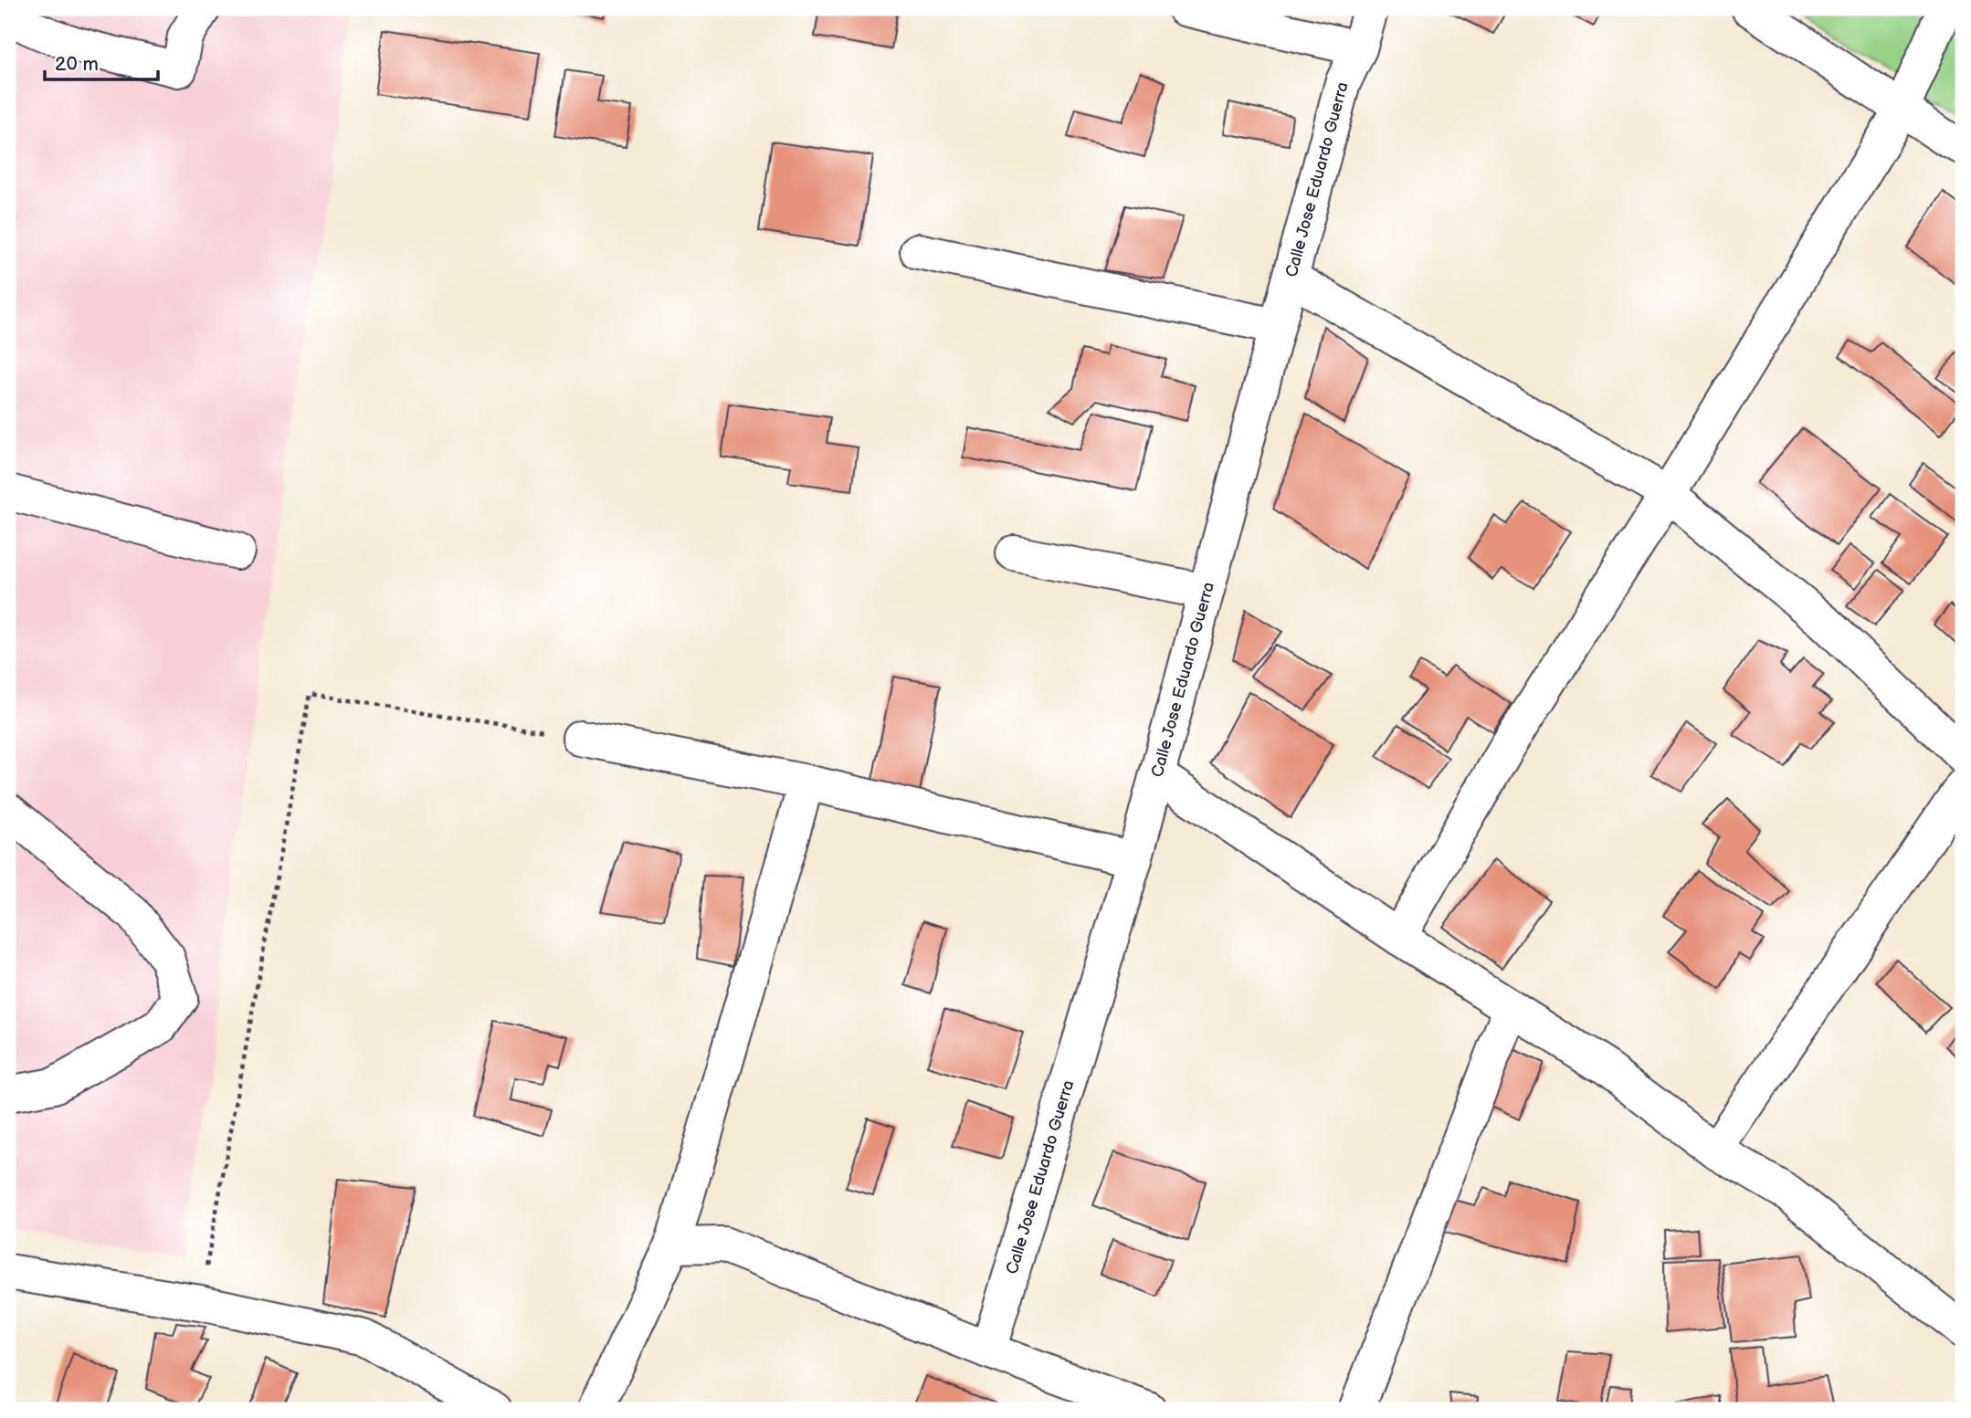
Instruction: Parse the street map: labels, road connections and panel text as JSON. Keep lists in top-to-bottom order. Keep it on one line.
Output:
{"streets":{"street":["Calle Jose Eduardo Guerra"]},"scale_bar":"20 m"}
